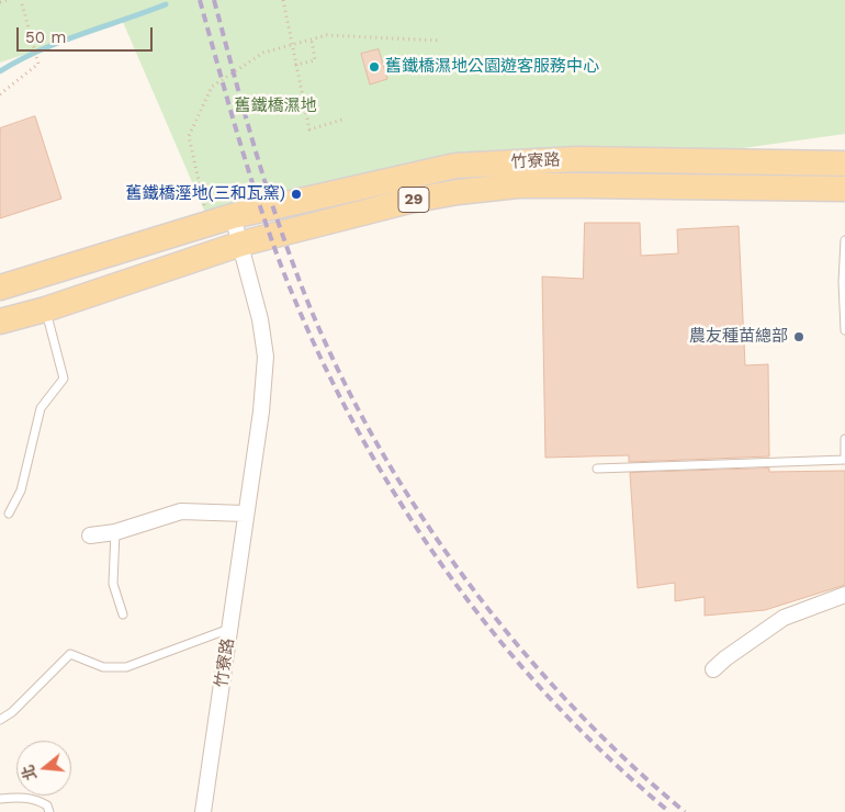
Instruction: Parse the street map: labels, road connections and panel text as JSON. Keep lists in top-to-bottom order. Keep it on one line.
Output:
{"streets":{"main road":["竹寮路","29"]},"parks":["舊鐵橋濕地"],"places":["舊鐵橋濕地公園遊客服務中心","舊鐵橋溼地(三和瓦窯)","農友種苗總部"],"scale_bar":"50 m","north":"left"}
